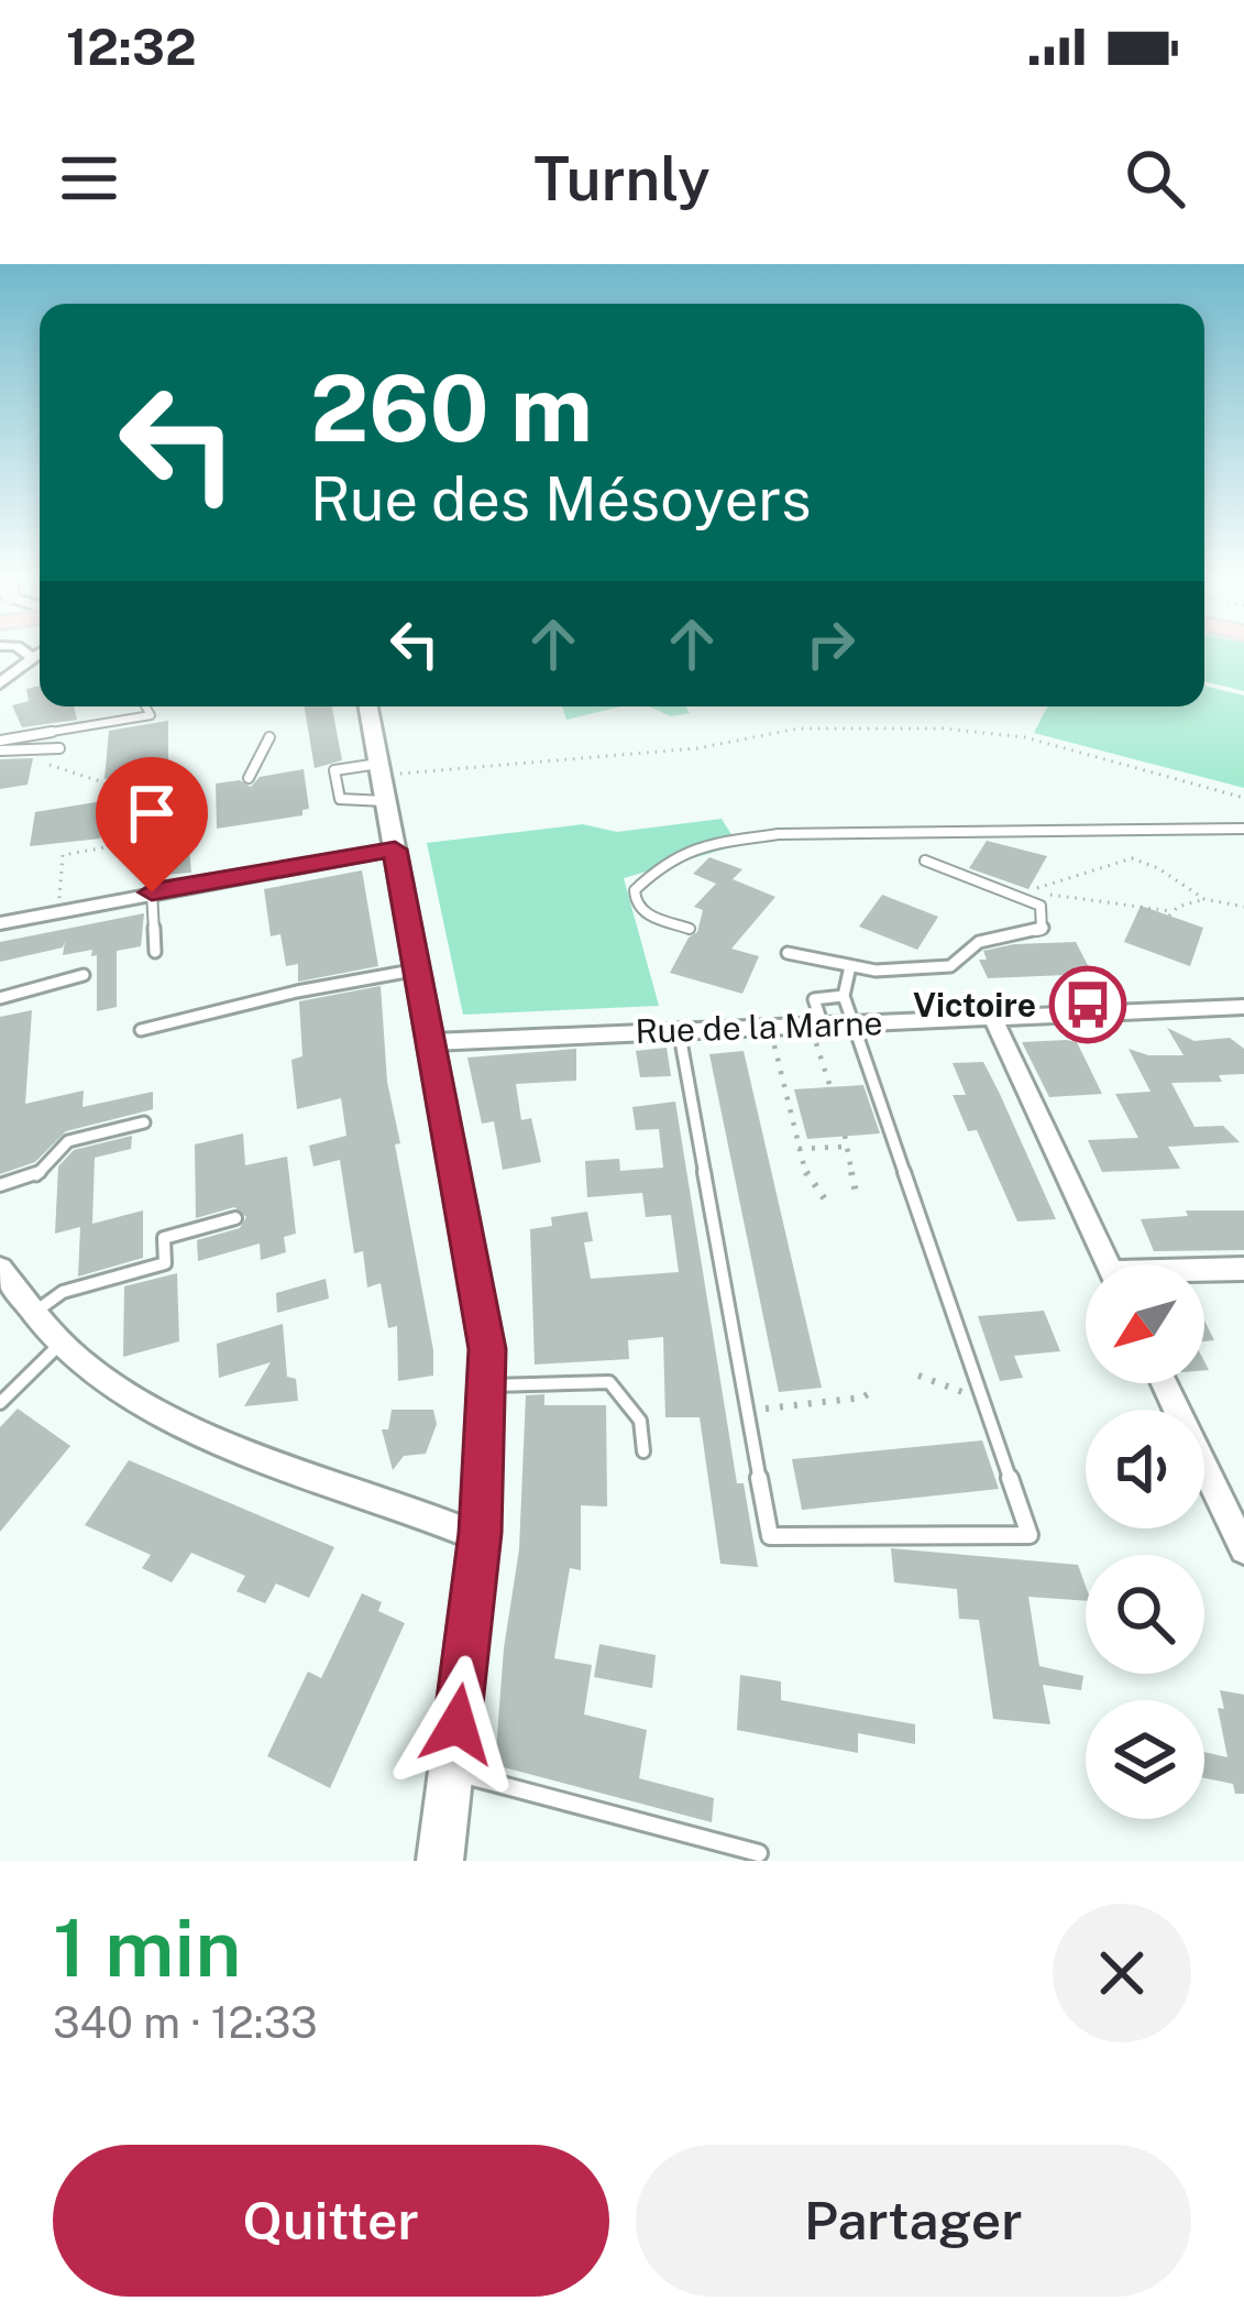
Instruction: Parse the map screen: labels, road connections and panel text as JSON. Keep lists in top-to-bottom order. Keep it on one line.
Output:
{"streets":{"street":["Rue de la Marne"]},"places":{"bus stop":["Victoire"]},"north":"bottom left","page":{"status":"12:32","header":"Turnly","turn":["260 m","Rue des Mésoyers"],"heading":["1 min","340 m · 12:33"],"buttons":["Quitter","Partager"]}}
